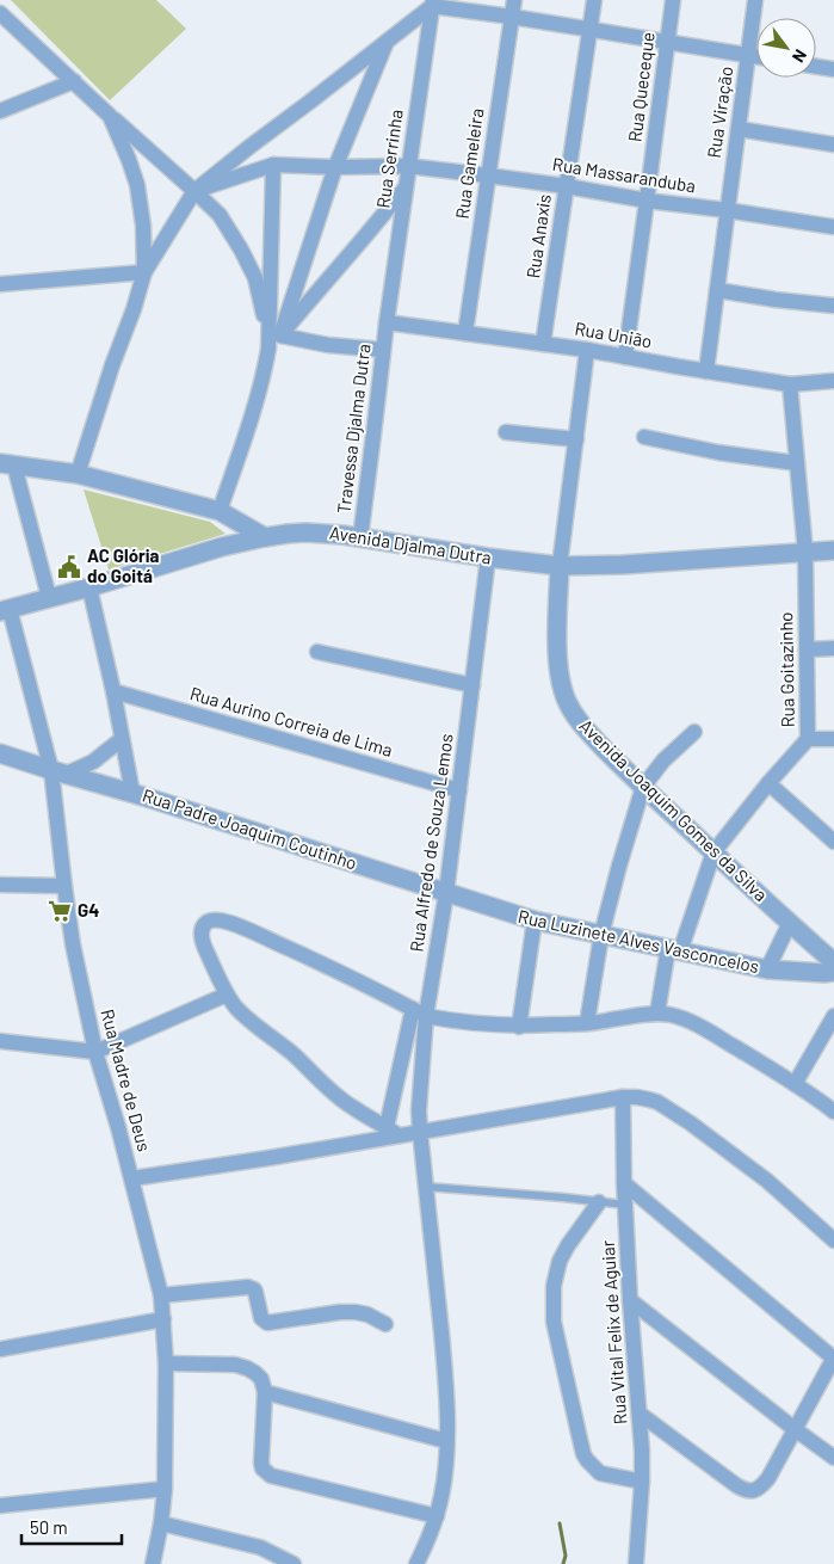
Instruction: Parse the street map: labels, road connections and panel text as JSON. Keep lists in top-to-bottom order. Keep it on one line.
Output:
{"streets":{"street":["Rua Queceque","Rua Viração","Rua Serrinha","Rua Gameleira","Rua Massaranduba","Rua Anaxis","Rua União","Travessa Djalma Dutra","Avenida Djalma Dutra","Rua Goitazinho","Rua Aurino Correia de Lima","Avenida Joaquim Gomes da Silva","Rua Padre Joaquim Coutinho","Rua Alfredo de Souza Lemos","Rua Luzinete Alves Vasconcelos","Rua Madre de Deus","Rua Vital Felix de Aguiar"]},"crossings":[["Rua Queceque","Rua Massaranduba"],["Rua Queceque","Rua União"],["Rua Viração","Rua Massaranduba"],["Rua Viração","Rua União"],["Rua Serrinha","Rua Massaranduba"],["Rua Serrinha","Rua União"],["Rua Serrinha","Travessa Djalma Dutra"],["Rua Gameleira","Rua Massaranduba"],["Rua Gameleira","Rua União"],["Rua Massaranduba","Rua Anaxis"],["Rua Anaxis","Rua União"],["Rua União","Travessa Djalma Dutra"],["Rua União","Rua Goitazinho"],["Rua União","Avenida Joaquim Gomes da Silva"],["Travessa Djalma Dutra","Avenida Djalma Dutra"],["Avenida Djalma Dutra","Rua Goitazinho"],["Avenida Djalma Dutra","Avenida Joaquim Gomes da Silva"],["Avenida Djalma Dutra","Rua Alfredo de Souza Lemos"],["Avenida Djalma Dutra","Rua Madre de Deus"],["Rua Goitazinho","Avenida Joaquim Gomes da Silva"],["Rua Goitazinho","Rua Luzinete Alves Vasconcelos"],["Rua Aurino Correia de Lima","Rua Alfredo de Souza Lemos"],["Rua Padre Joaquim Coutinho","Rua Alfredo de Souza Lemos"],["Rua Padre Joaquim Coutinho","Rua Luzinete Alves Vasconcelos"],["Rua Padre Joaquim Coutinho","Rua Madre de Deus"],["Rua Alfredo de Souza Lemos","Rua Luzinete Alves Vasconcelos"]],"places":{"public building":["AC Glória do Goitá"],"supermarket":["G4"]},"scale_bar":"50 m","north":"bottom right"}
